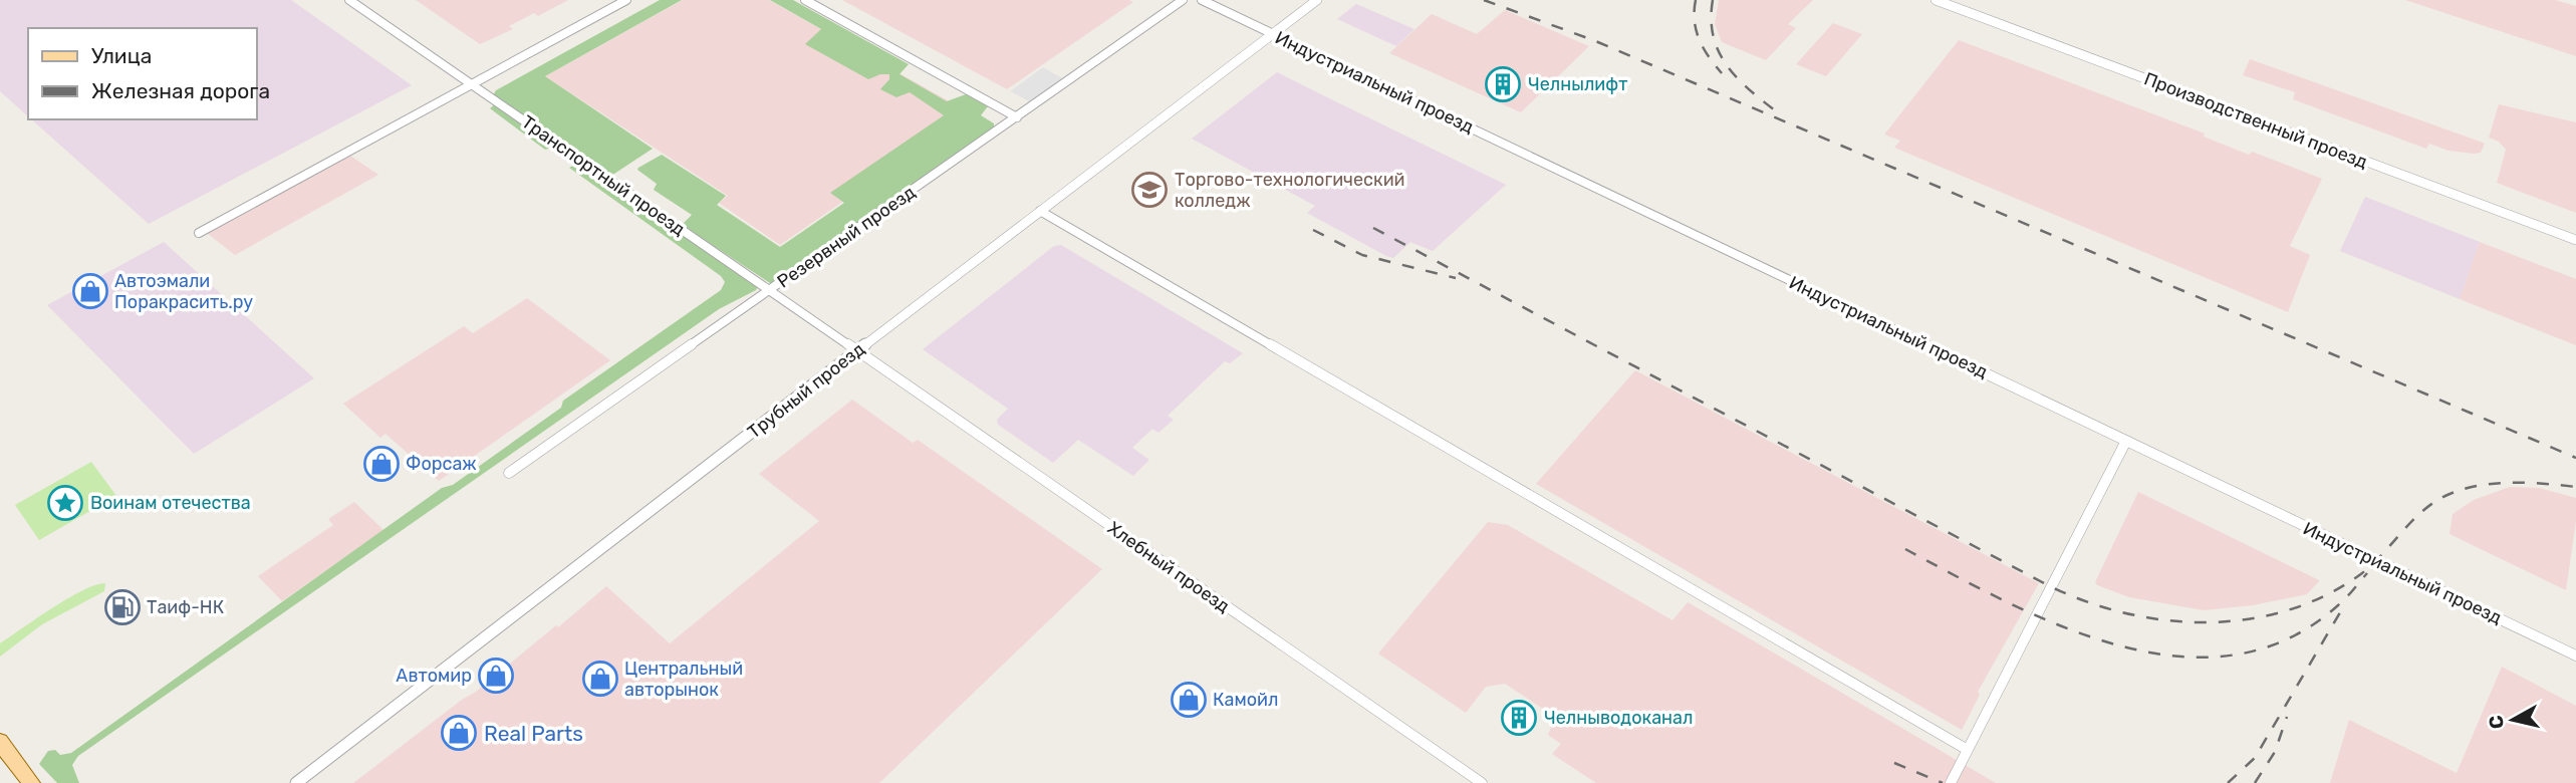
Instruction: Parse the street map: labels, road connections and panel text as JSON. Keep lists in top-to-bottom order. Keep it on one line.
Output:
{"streets":{"street":["Индустриальный проезд","Производственный проезд","Транспортный проезд","Резервный проезд","Трубный проезд","Хлебный проезд"]},"crossings":[["Индустриальный проезд","Трубный проезд"],["Транспортный проезд","Резервный проезд"],["Транспортный проезд","Трубный проезд"],["Транспортный проезд","Хлебный проезд"],["Трубный проезд","Хлебный проезд"]],"places":{"building":["Челнылифт","Челныводоканал"],"school or university":["Торгово-технологический колледж"],"shop":["Автоэмали Поракрасить.ру","Форсаж","Автомир","Центральный авторынок","Камойл","Real Parts"],"place":["Воинам отечества"],"fuel station":["Таиф-НК"]},"legend":["Улица","Железная дорога"],"north":"left"}
